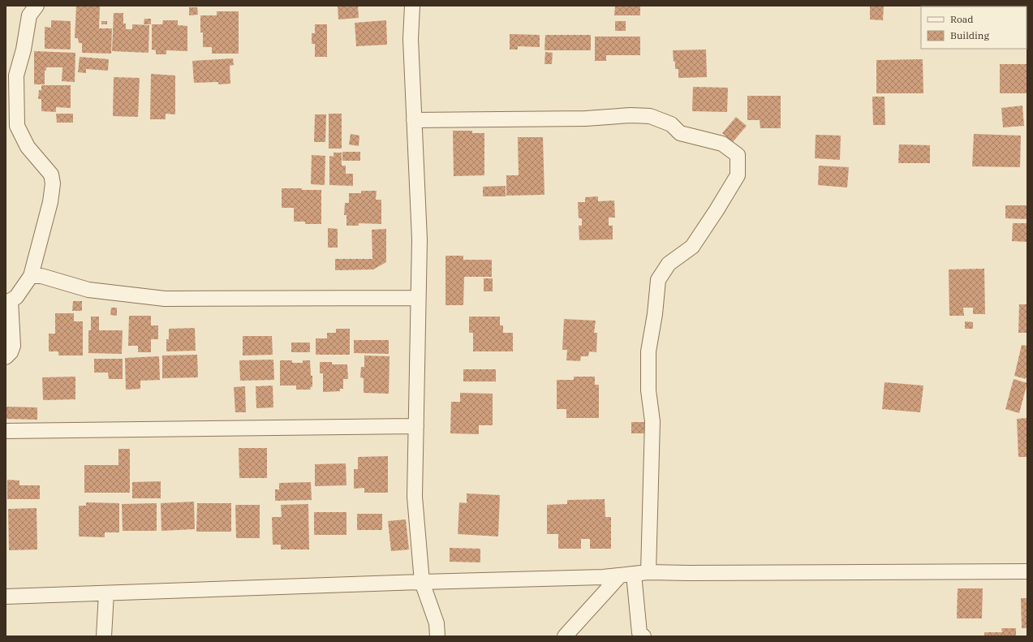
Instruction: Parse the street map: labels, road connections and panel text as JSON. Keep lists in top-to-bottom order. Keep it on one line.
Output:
{"legend":["Road","Building"]}
